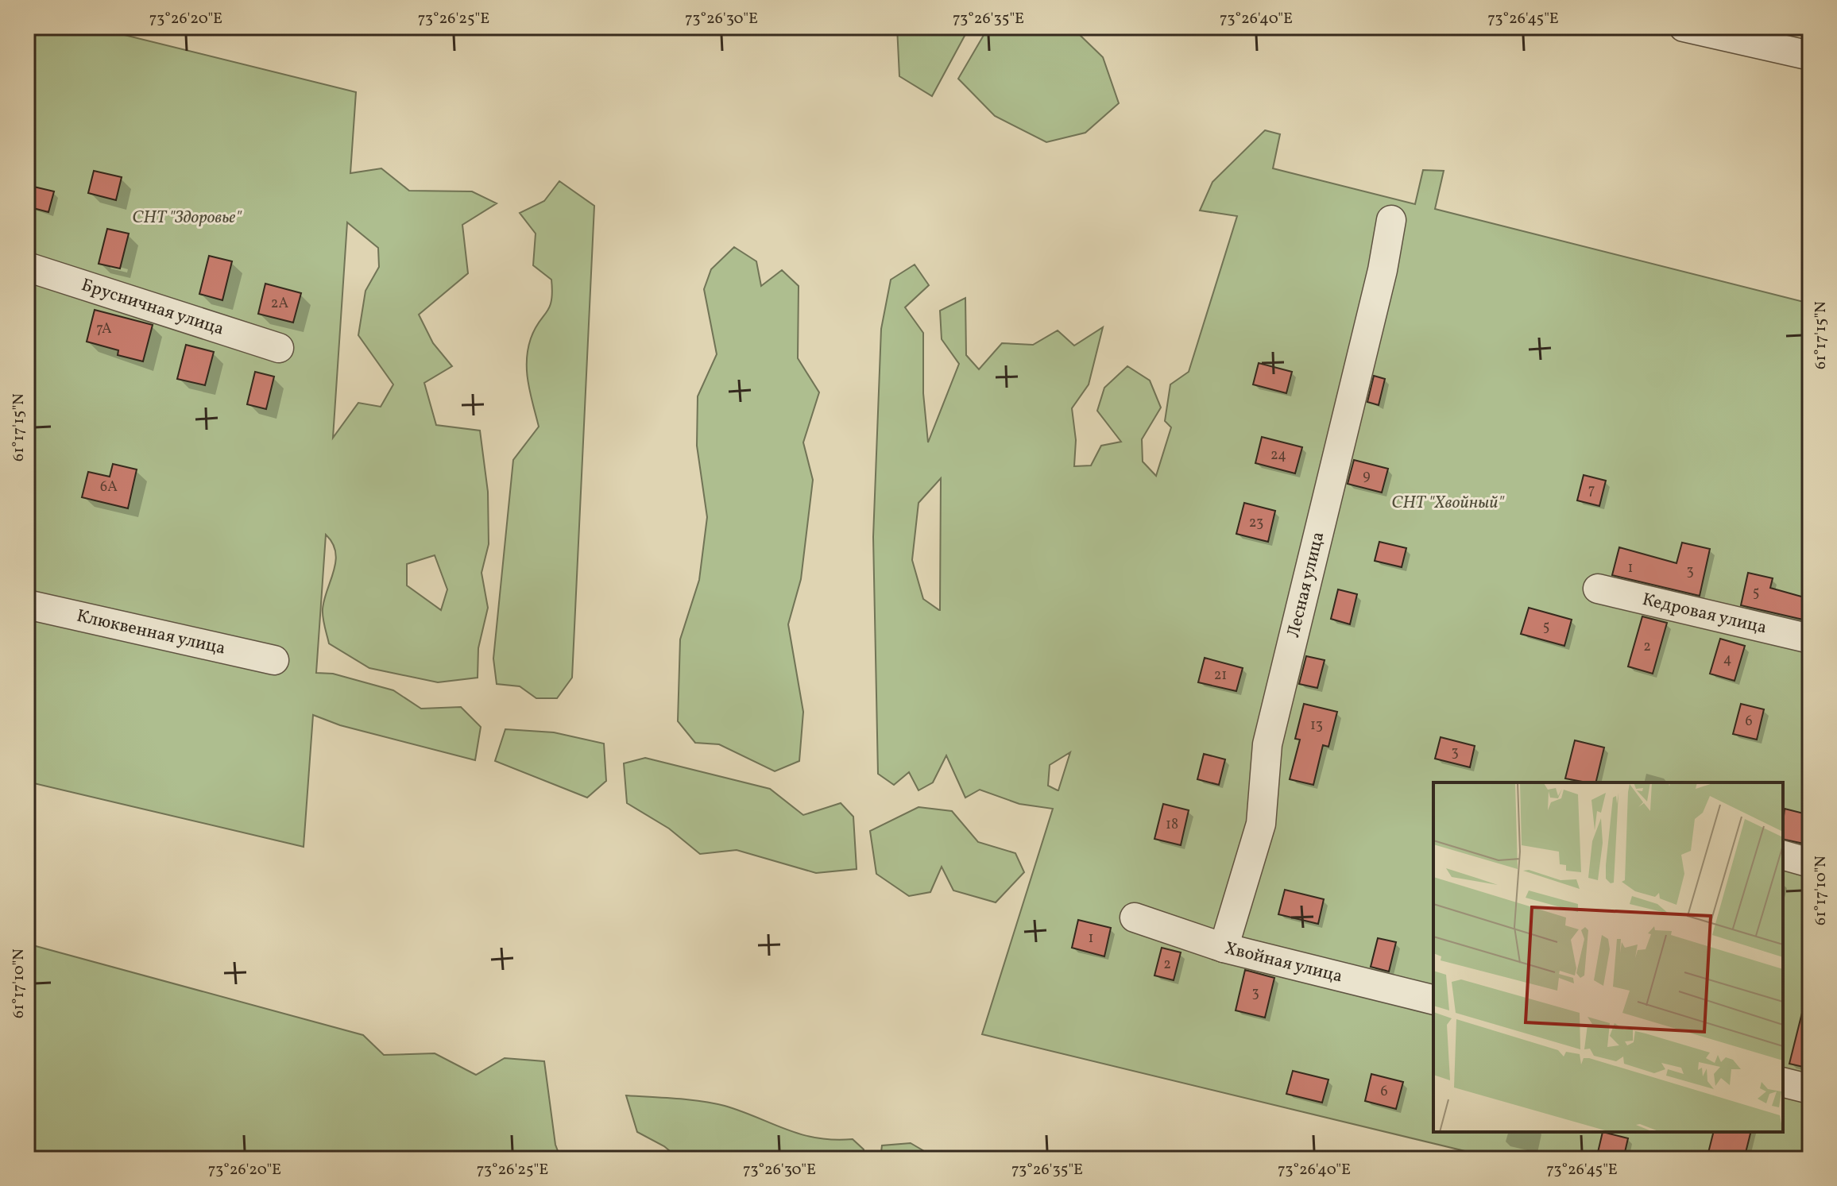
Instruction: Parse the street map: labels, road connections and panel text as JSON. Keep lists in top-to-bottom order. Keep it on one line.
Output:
{"streets":{"street":["Брусничная улица","Лесная улица","Кедровая улица","Клюквенная улица","Хвойная улица"]},"crossings":[["Лесная улица","Хвойная улица"]],"parks":["СНТ \"Здоровье\"","СНТ \"Хвойный\""],"house_numbers":["2А","7А","24","9","6А","7","23","1","3","5","5","2","4","21","6","13","3","18","1","2","3","6"],"coordinates":["73°26'20\"E","73°26'25\"E","73°26'30\"E","73°26'35\"E","73°26'40\"E","73°26'45\"E","61°17'15\"N","61°17'10\"N"]}
